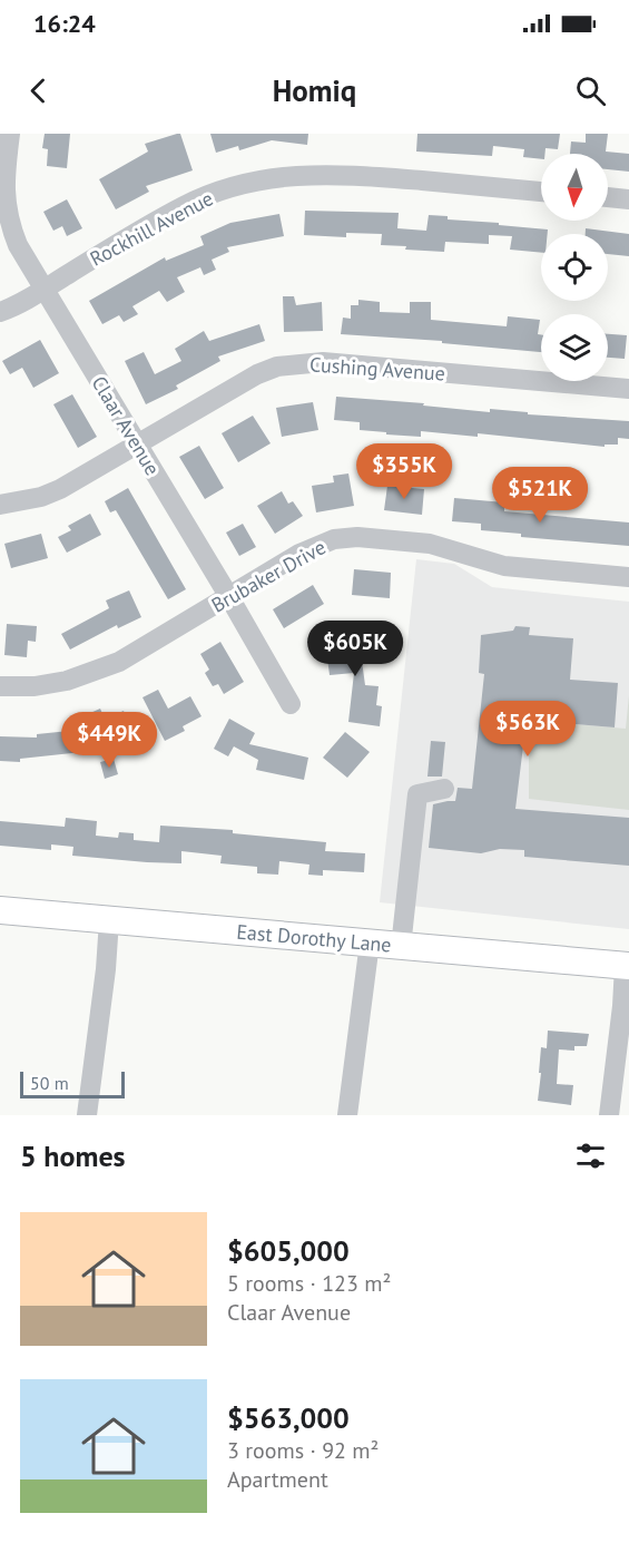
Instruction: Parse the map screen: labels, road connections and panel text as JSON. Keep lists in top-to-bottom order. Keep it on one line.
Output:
{"streets":{"main road":["East Dorothy Lane"],"street":["Rockhill Avenue","Cushing Avenue","Claar Avenue","Brubaker Drive"]},"crossings":[["Rockhill Avenue","Claar Avenue"],["Cushing Avenue","Claar Avenue"],["Claar Avenue","Brubaker Drive"]],"scale_bar":"50 m","north":"bottom","page":{"status":"16:24","header":"Homiq","price":["$355K","$521K","$605K","$563K","$449K"],"scale":"50 m","heading":"5 homes","list":[{"name":"$605,000","note":"5 rooms · 123 m² · Claar Avenue"},{"name":"$563,000","note":"3 rooms · 92 m² · Apartment"}]}}
